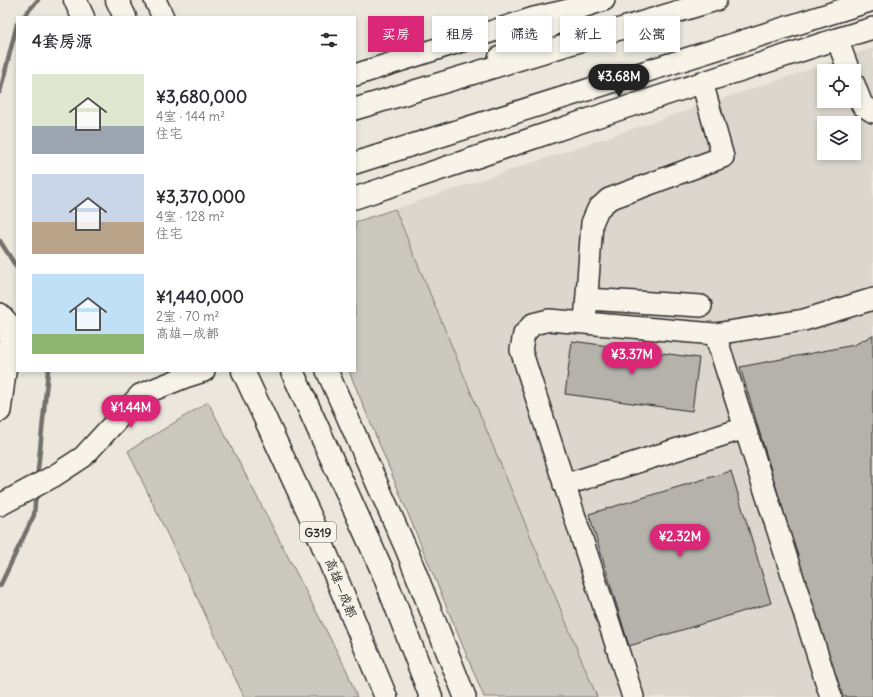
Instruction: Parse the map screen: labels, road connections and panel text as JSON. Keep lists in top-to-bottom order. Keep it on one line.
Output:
{"streets":{"highway":["G319","高雄—成都"]},"page":{"chip":["买房","租房","筛选","新上","公寓"],"heading":"4套房源","price":["¥3.68M","¥3.37M","¥1.44M","¥2.32M"],"list":[{"name":"¥3,680,000","note":"4室 · 144 m² · 住宅"},{"name":"¥3,370,000","note":"4室 · 128 m² · 住宅"},{"name":"¥1,440,000","note":"2室 · 70 m² · 高雄—成都"}]}}
